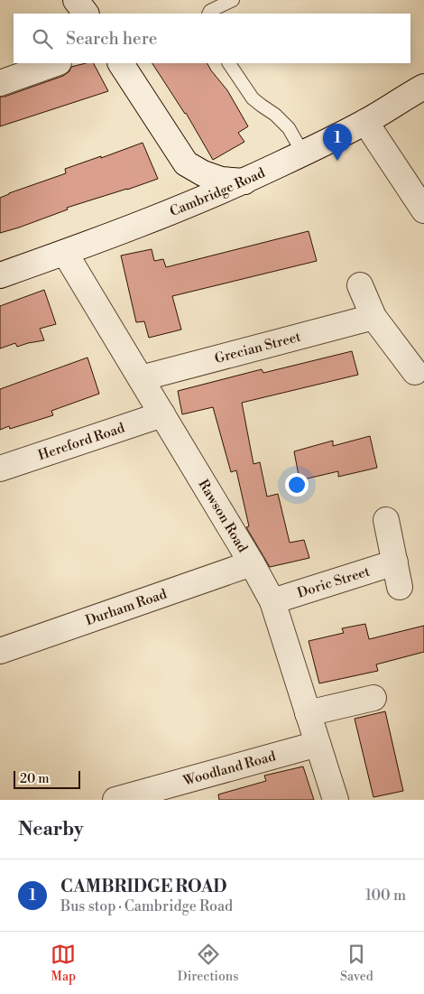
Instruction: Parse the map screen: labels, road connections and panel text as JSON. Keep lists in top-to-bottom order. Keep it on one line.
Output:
{"streets":{"street":["Cambridge Road","Grecian Street","Hereford Road","Rawson Road","Doric Street","Durham Road","Woodland Road"]},"crossings":[["Cambridge Road","Rawson Road"],["Grecian Street","Rawson Road"],["Hereford Road","Rawson Road"],["Rawson Road","Doric Street"],["Rawson Road","Durham Road"],["Rawson Road","Woodland Road"]],"scale_bar":"20 m","page":{"search":"Search here","pins":"1","scale":"20 m","heading":"Nearby","list":[{"mark":"1","name":"CAMBRIDGE ROAD","note":"Bus stop · Cambridge Road","value":"100 m"}],"nav":["Map","Directions","Saved"]}}
